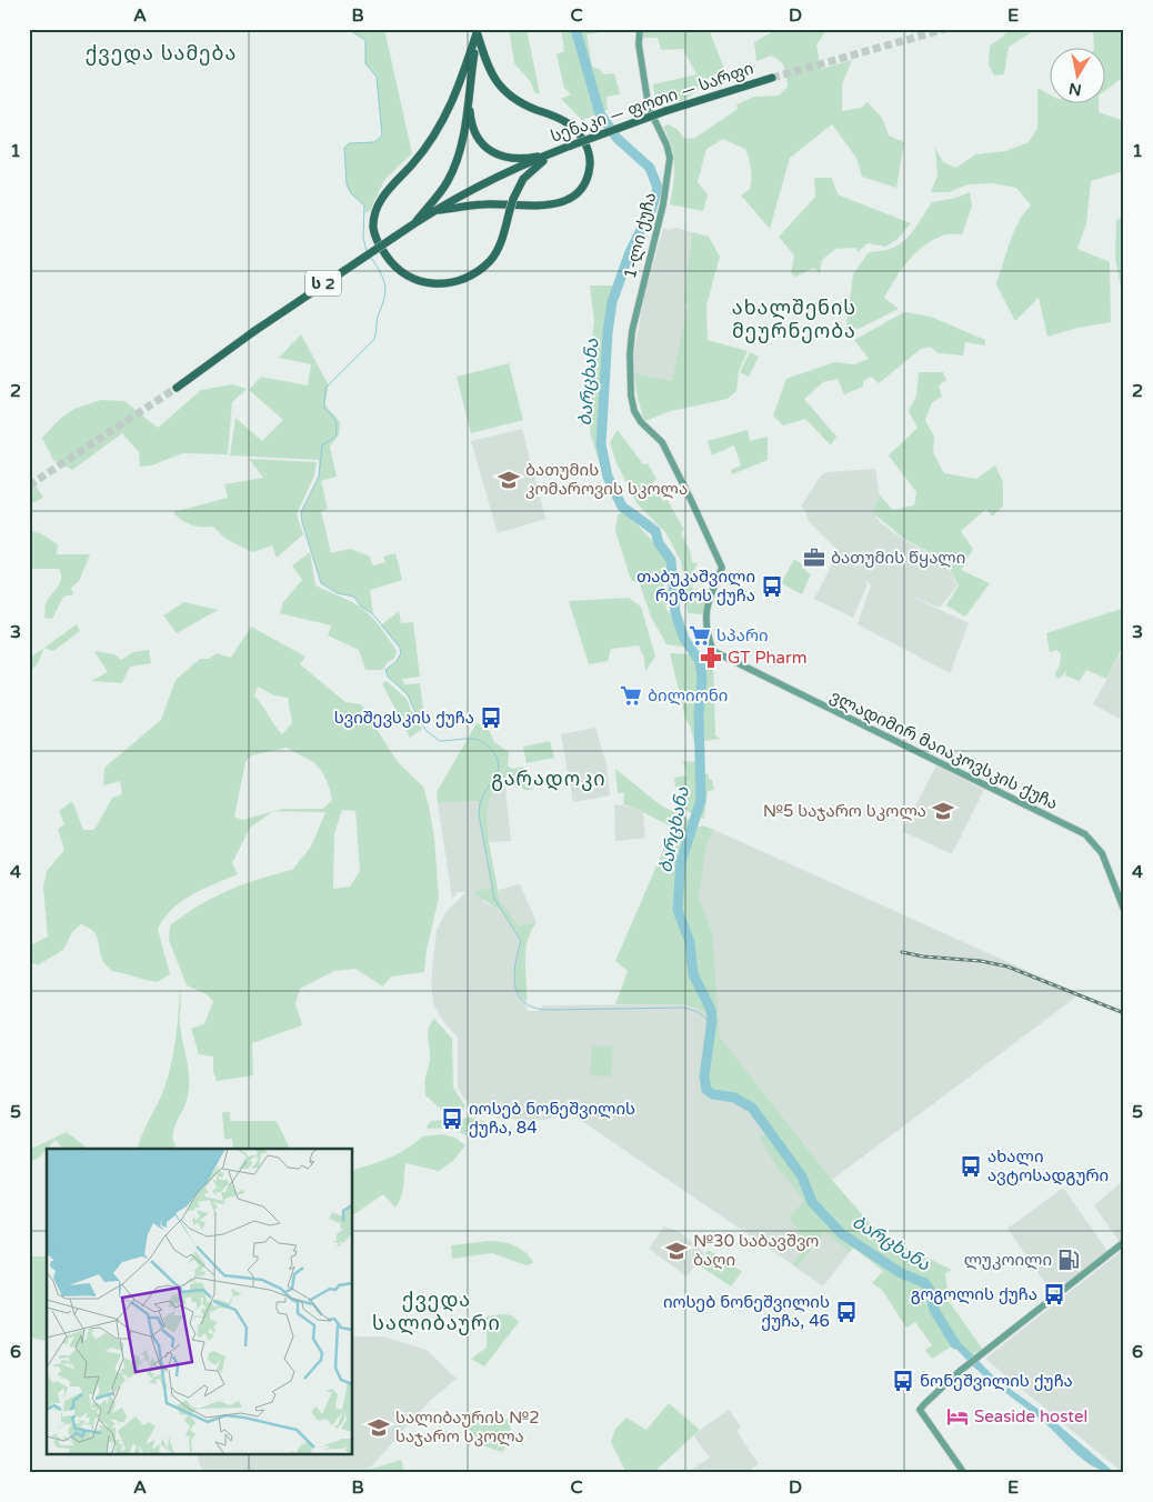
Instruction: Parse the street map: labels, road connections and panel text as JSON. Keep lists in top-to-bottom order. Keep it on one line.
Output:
{"streets":{"highway":["სენაკი — ფოთი — სარფი","ს 2"],"main road":["1-ლი ქუჩა","ვლადიმირ მაიაკოვსკის ქუჩა"]},"crossings":[["1-ლი ქუჩა","ვლადიმირ მაიაკოვსკის ქუჩა"]],"districts":["ქვედა სამება","ახალშენის მეურნეობა","გარადოკი","ქვედა სალიბაური"],"water":["ბარცხანა"],"places":{"school or university":["ბათუმის კომაროვის სკოლა","№5 საჯარო სკოლა","№30 საბავშვო ბაღი","სალიბაურის №2 საჯარო სკოლა"],"office":["ბათუმის წყალი"],"bus stop":["თაბუკაშვილი რეზოს ქუჩა","სვიშევსკის ქუჩა","იოსებ ნონეშვილის ქუჩა, 84","ახალი ავტოსადგური","გოგოლის ქუჩა","იოსებ ნონეშვილის ქუჩა, 46","ნონეშვილის ქუჩა"],"supermarket":["სპარი","ბილიონი"],"pharmacy":["GT Pharm"],"fuel station":["ლუკოილი"],"hotel":["Seaside hostel"]},"north":"bottom","grid":{"columns":["A","B","C","D","E"],"rows":["1","2","3","4","5","6"]}}
